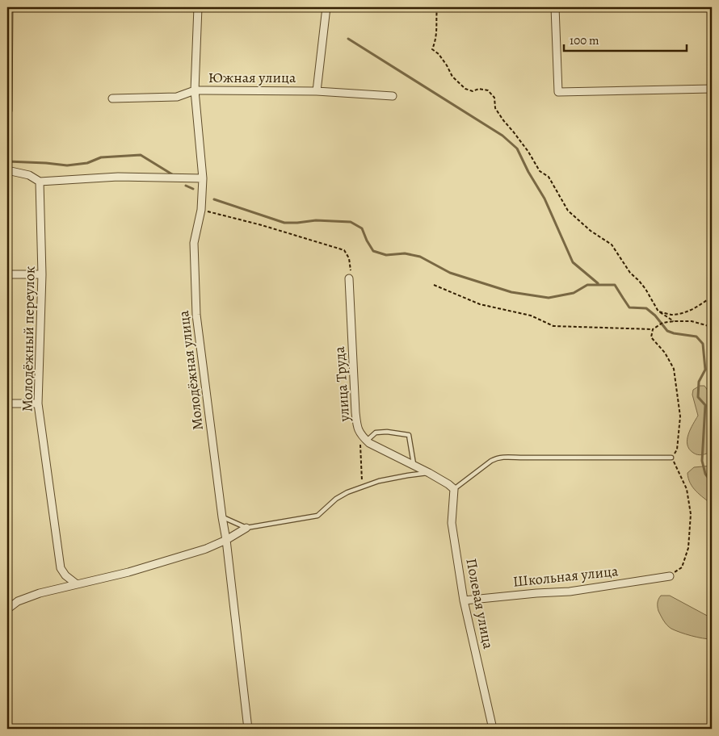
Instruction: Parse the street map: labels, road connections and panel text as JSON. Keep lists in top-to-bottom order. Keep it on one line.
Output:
{"streets":{"street":["Южная улица","Молодёжный переулок","Молодёжная улица","улица Труда","Школьная улица","Полевая улица"]},"crossings":[["Южная улица","Молодёжная улица"],["улица Труда","Полевая улица"],["Школьная улица","Полевая улица"]],"scale_bar":"100 m"}
